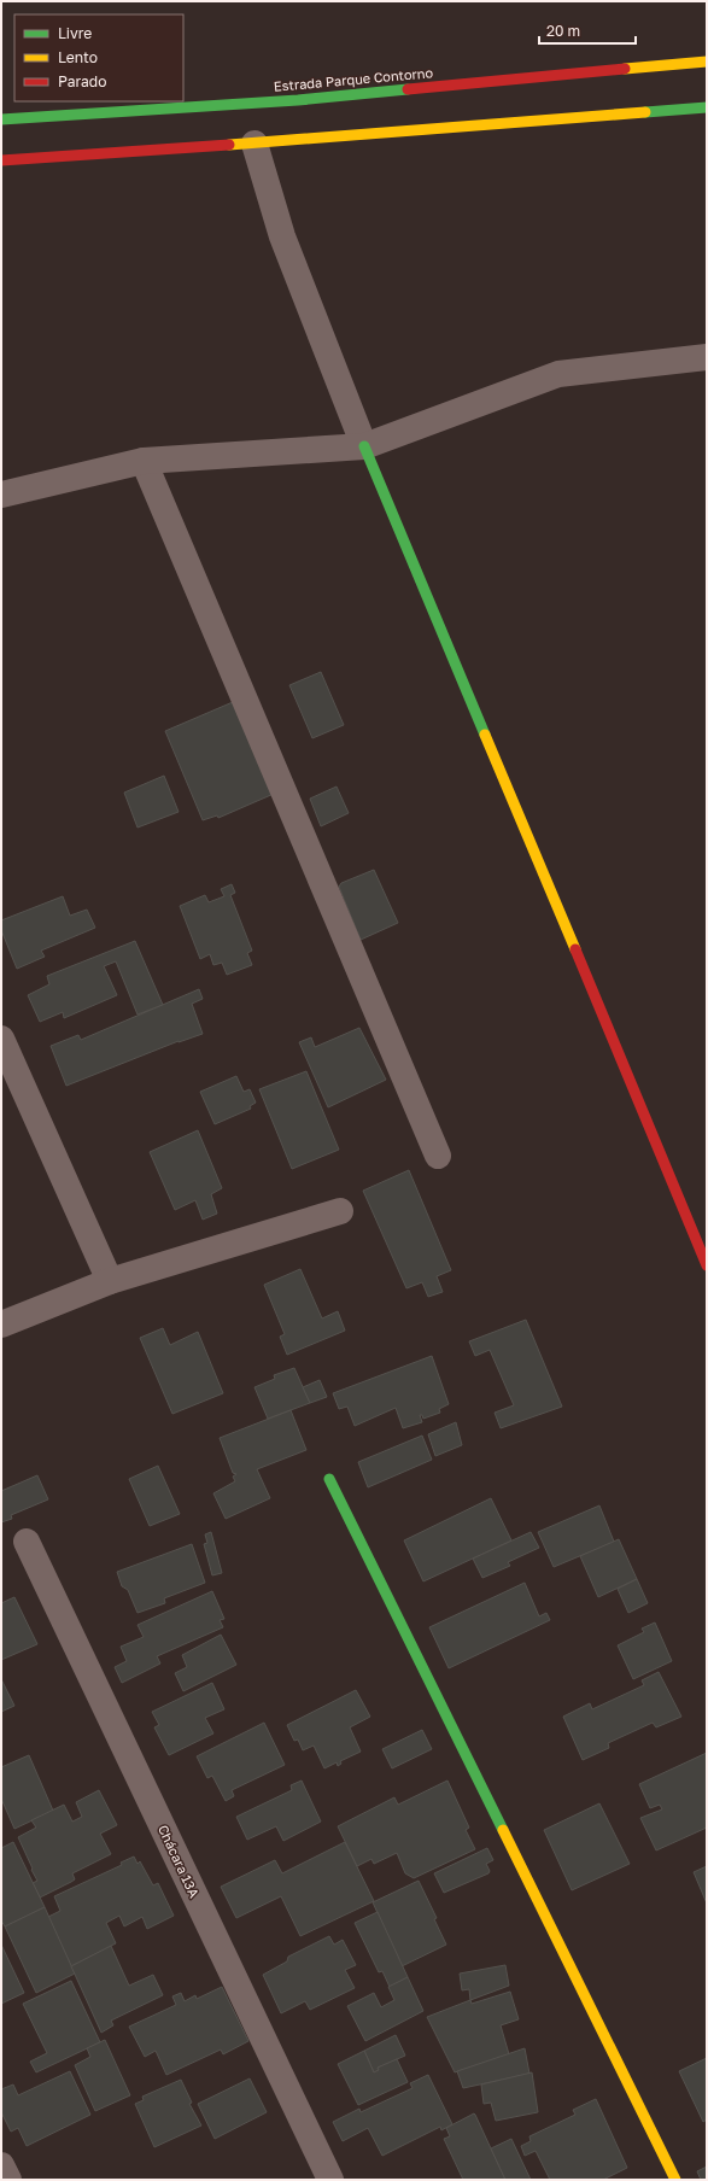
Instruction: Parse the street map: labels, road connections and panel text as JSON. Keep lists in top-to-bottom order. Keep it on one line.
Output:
{"streets":{"main road":["Estrada Parque Contorno"],"street":["Chácara 13A"]},"legend":["Livre","Lento","Parado"],"scale_bar":"20 m"}
